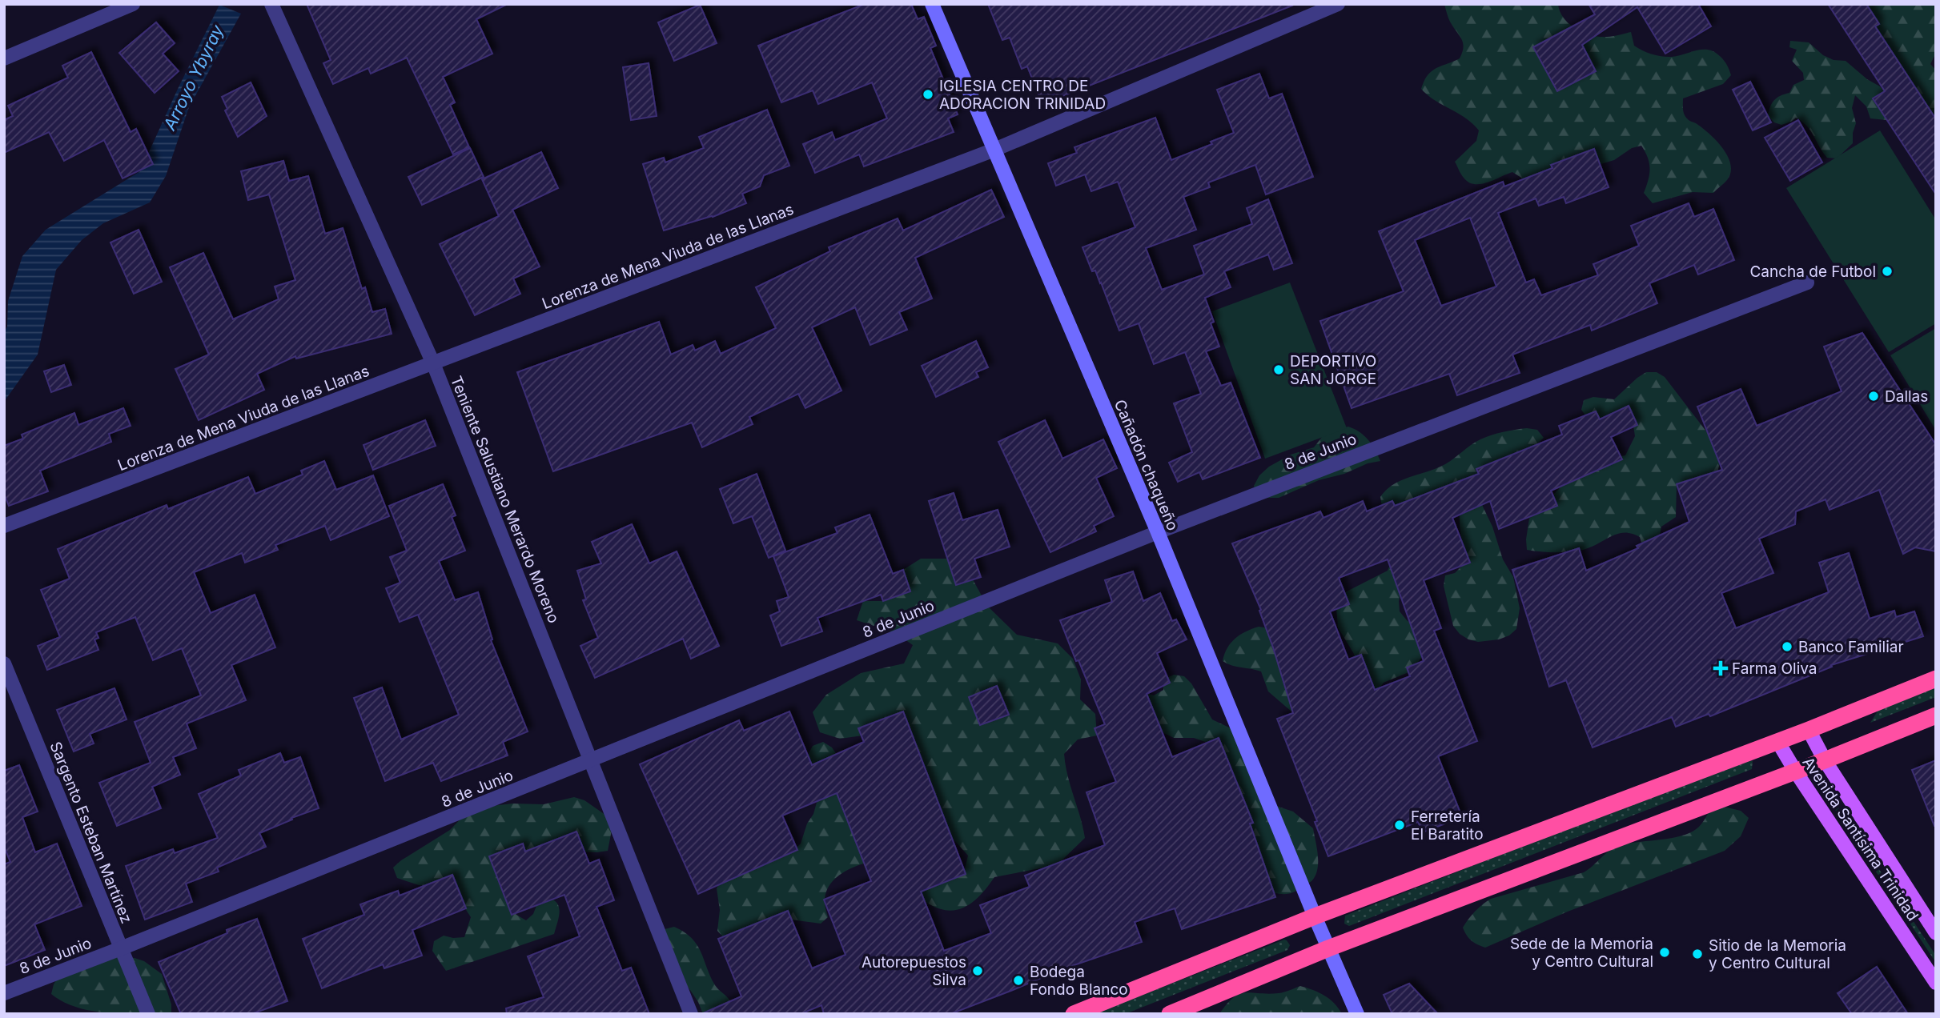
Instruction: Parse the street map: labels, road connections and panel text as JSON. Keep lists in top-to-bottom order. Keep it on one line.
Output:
{"streets":{"main road":["Cañadón chaqueño","Avenida Santísima Trinidad"],"street":["Lorenza de Mena Viuda de las Llanas","8 de Junio","Teniente Salustiano Merardo Moreno","Sargento Esteban Martínez"]},"crossings":[["Lorenza de Mena Viuda de las Llanas","Cañadón chaqueño"],["Lorenza de Mena Viuda de las Llanas","Teniente Salustiano Merardo Moreno"],["8 de Junio","Cañadón chaqueño"],["8 de Junio","Teniente Salustiano Merardo Moreno"],["8 de Junio","Sargento Esteban Martínez"]],"water":["Arroyo Ybyray"],"places":{"other":["IGLESIA CENTRO DE ADORACION TRINIDAD","Cancha de Futbol","DEPORTIVO SAN JORGE","Dallas","Banco Familiar","Ferretería El Baratito","Sede de la Memoria y Centro Cultural","Sitio de la Memoria y Centro Cultural","Autorepuestos Silva","Bodega Fondo Blanco"],"health":["Farma Oliva"]}}
